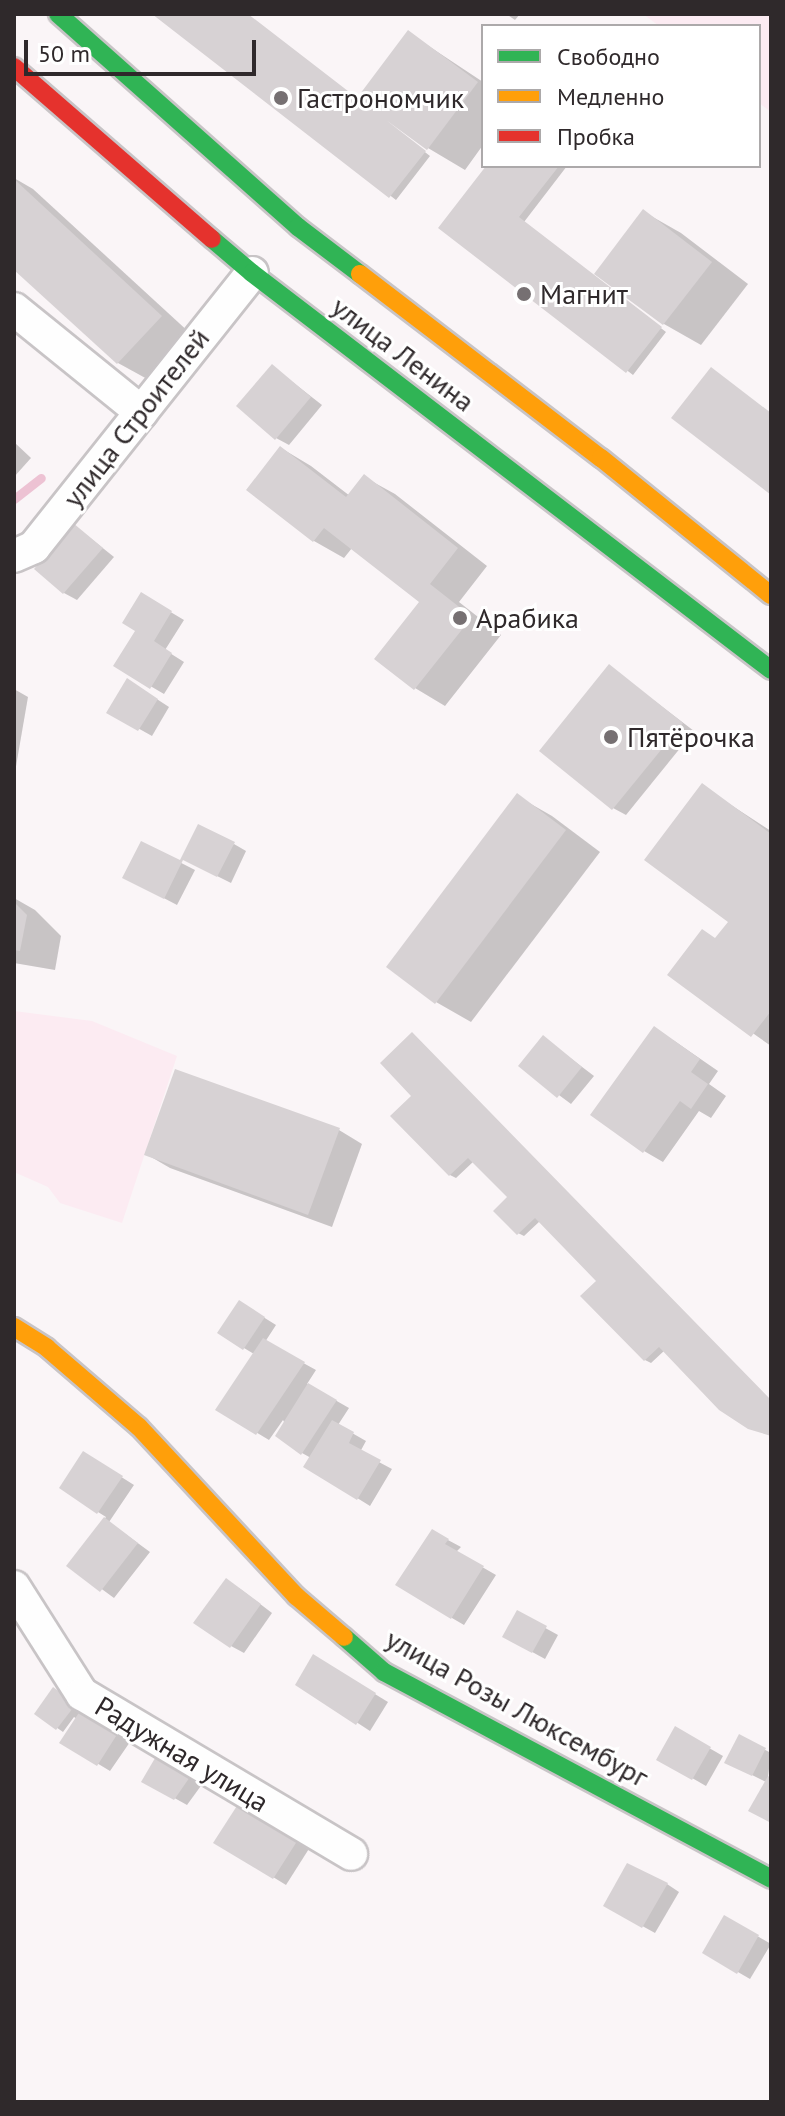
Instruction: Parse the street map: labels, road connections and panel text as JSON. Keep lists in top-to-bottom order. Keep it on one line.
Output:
{"streets":{"main road":["улица Ленина","улица Розы Люксембург"],"street":["улица Строителей","Радужная улица"]},"crossings":[["улица Ленина","улица Строителей"]],"places":["Гастрономчик","Магнит","Арабика","Пятёрочка"],"legend":["Свободно","Медленно","Пробка"],"scale_bar":"50 m"}
